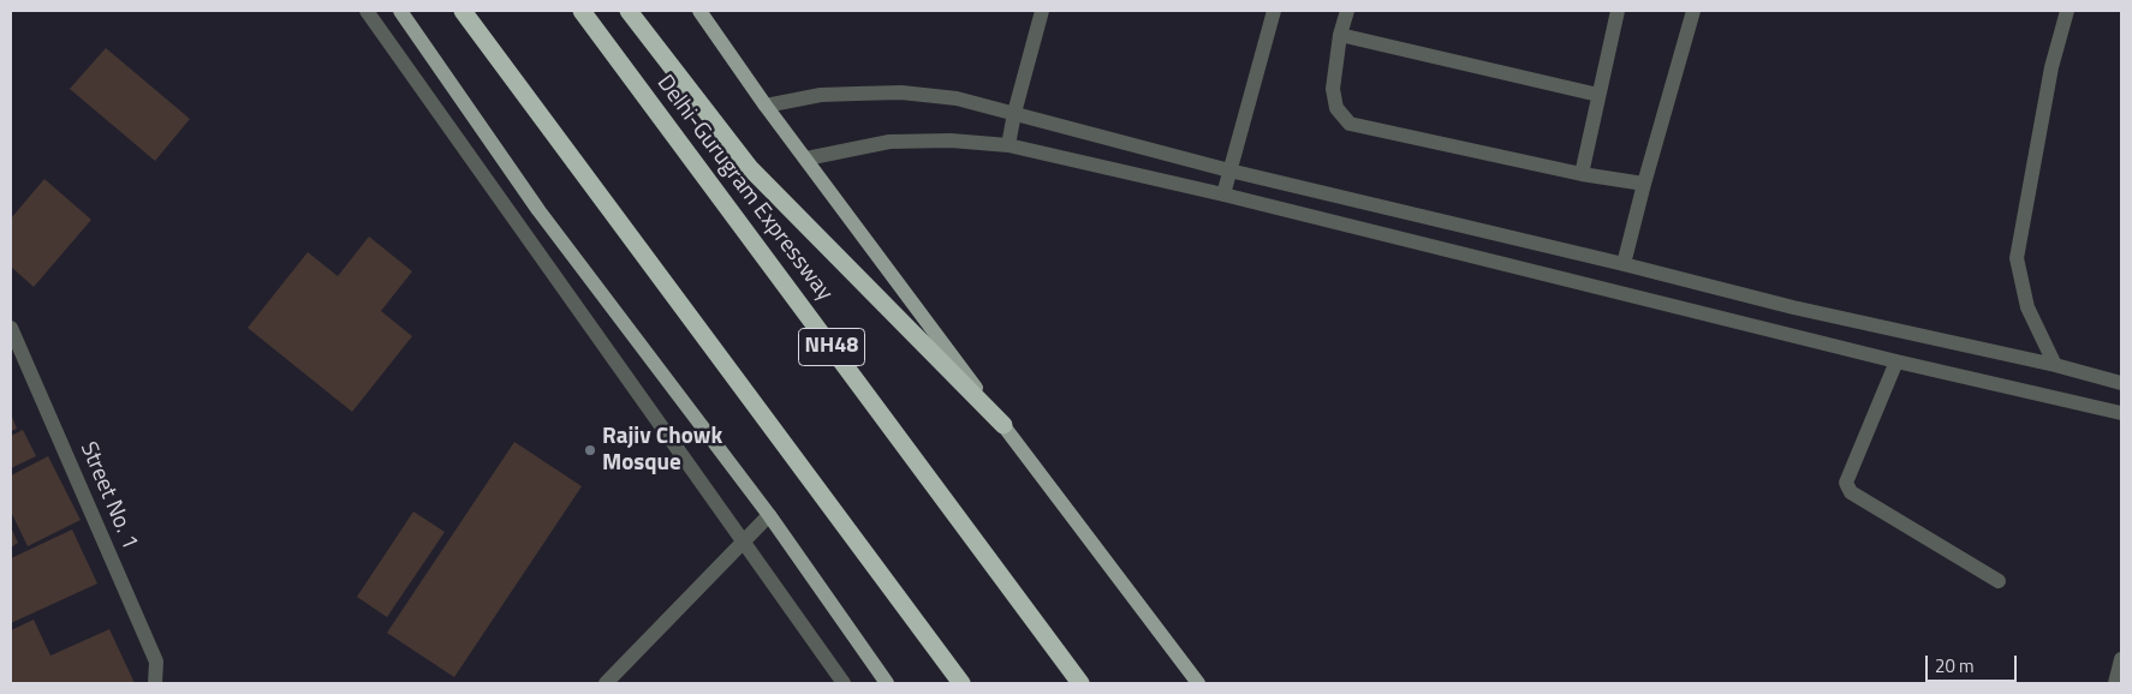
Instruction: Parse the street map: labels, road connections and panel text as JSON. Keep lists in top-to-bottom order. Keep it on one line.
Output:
{"streets":{"highway":["Delhi-Gurugram Expressway","NH48"],"street":["Street No. 1"]},"places":["Rajiv Chowk Mosque"],"scale_bar":"20 m"}
